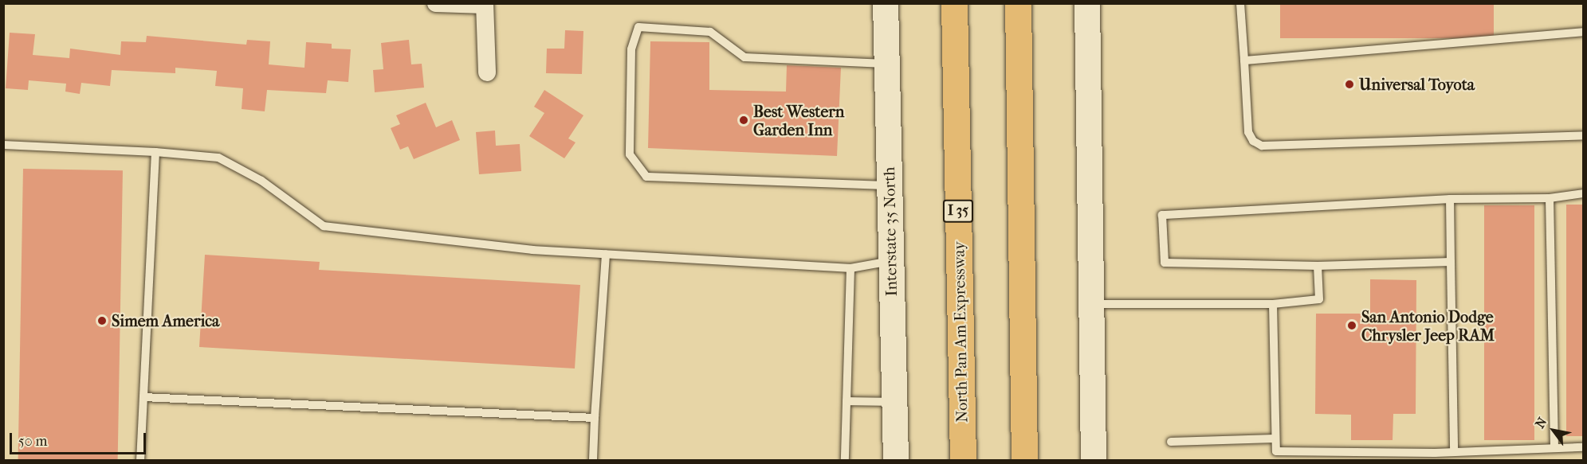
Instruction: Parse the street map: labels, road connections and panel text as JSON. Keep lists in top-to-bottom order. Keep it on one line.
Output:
{"streets":{"highway":["I 35","North Pan Am Expressway"],"main road":["Interstate 35 North"]},"places":["Universal Toyota","Best Western Garden Inn","Simem America","San Antonio Dodge Chrysler Jeep RAM"],"scale_bar":"50 m","north":"top left"}
